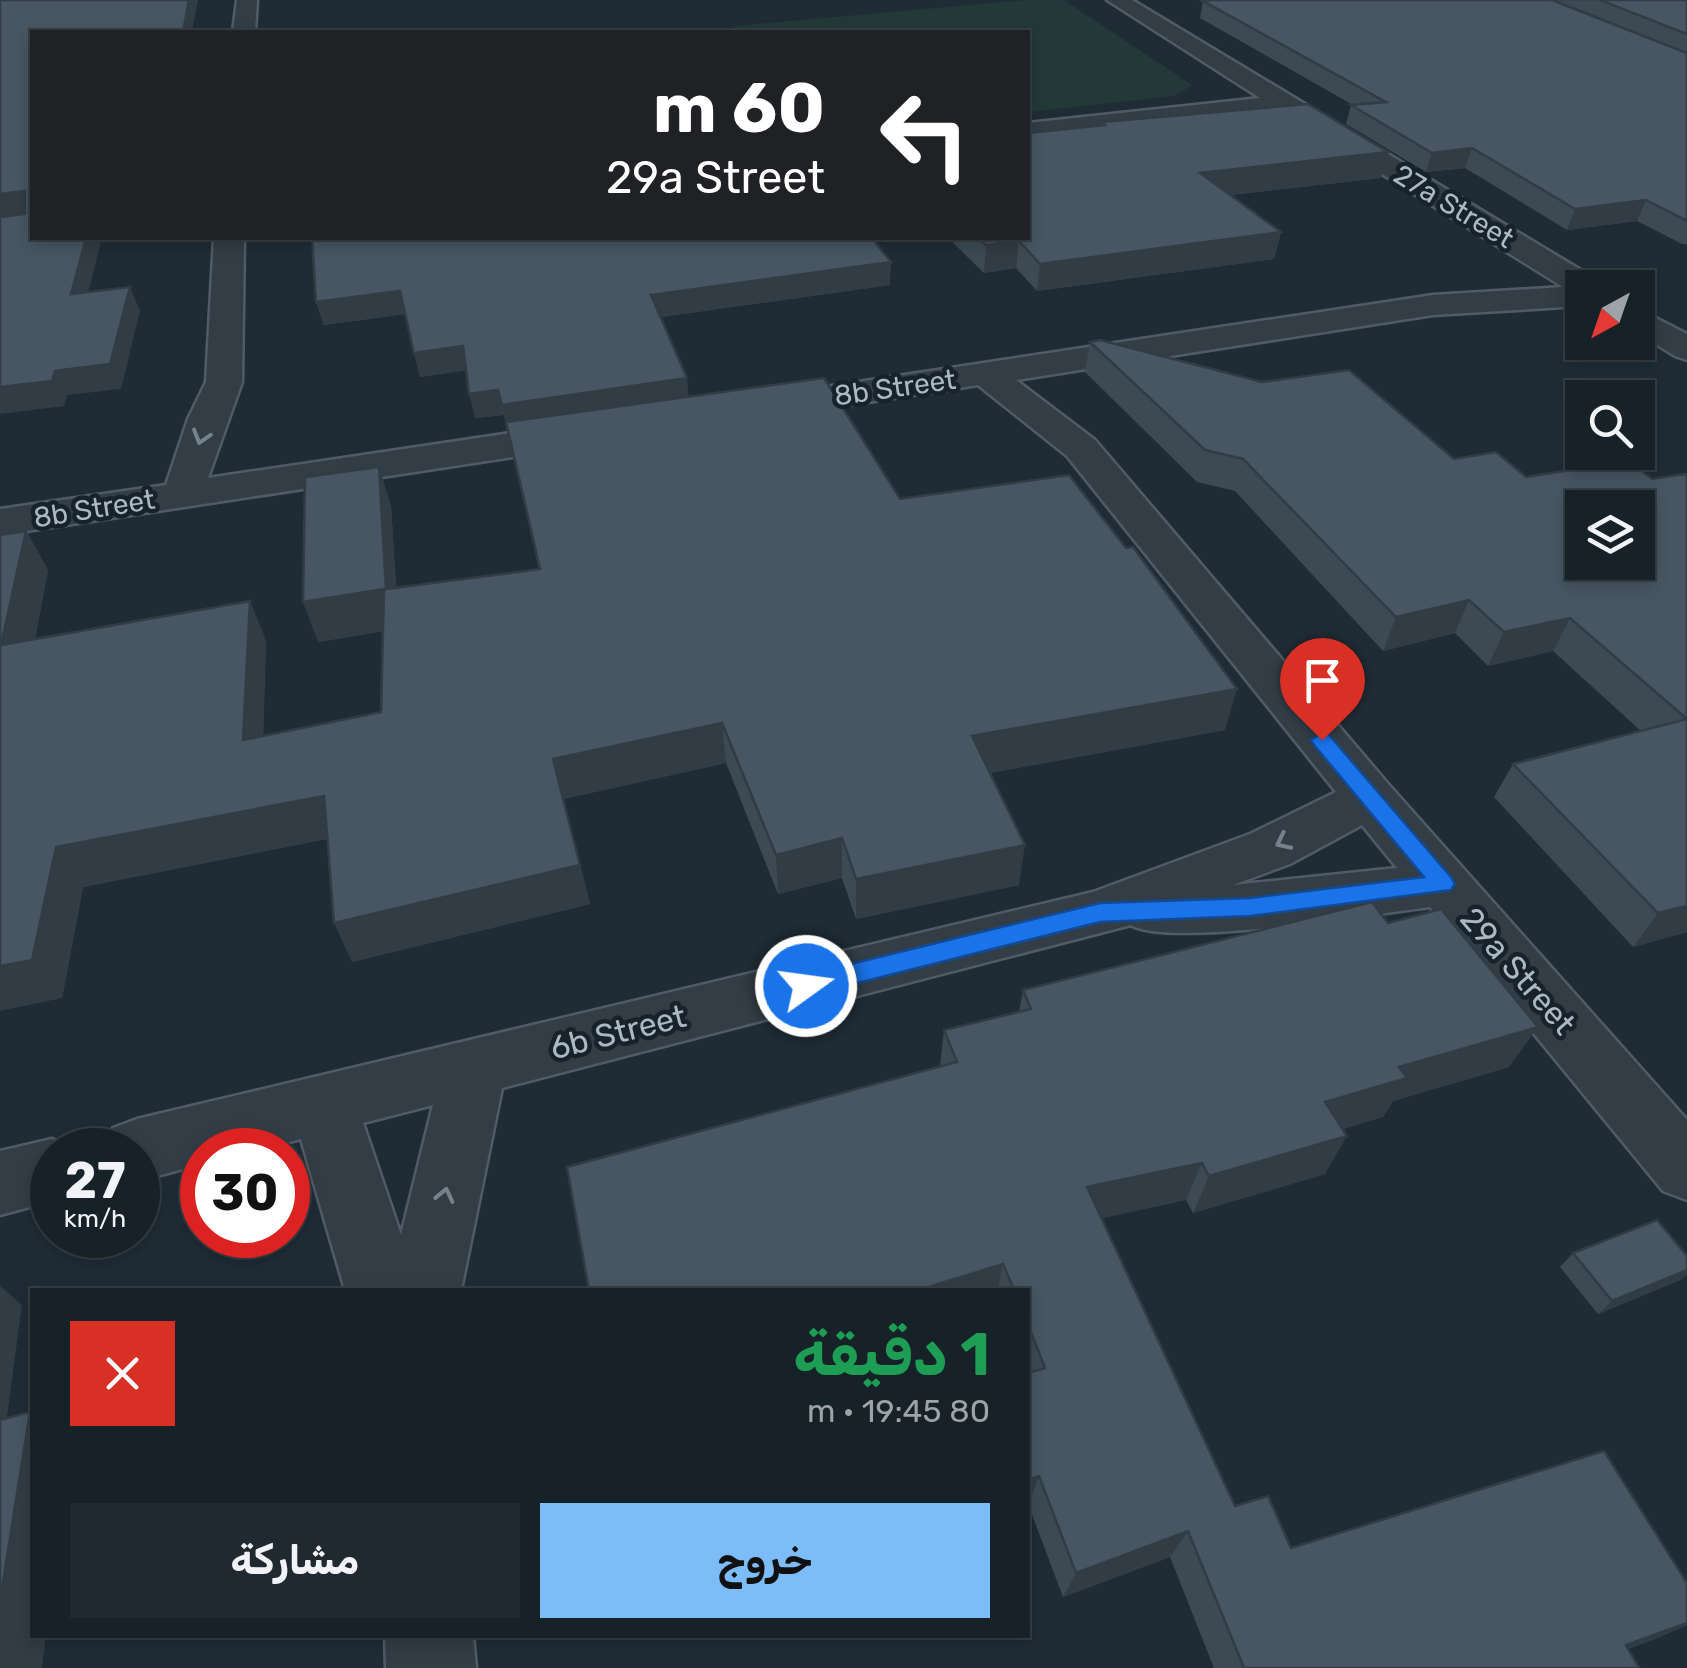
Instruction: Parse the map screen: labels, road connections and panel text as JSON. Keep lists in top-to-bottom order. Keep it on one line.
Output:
{"streets":{"street":["27a Street","8b Street","29a Street","6b Street"]},"crossings":[["8b Street","29a Street"],["29a Street","6b Street"]],"north":"bottom left","page":{"turn":["60 m","29a Street"],"speed":"27 km/h","limit":"30","heading":["1 دقيقة","80 m · 19:45"],"buttons":["خروج","مشاركة"]}}
